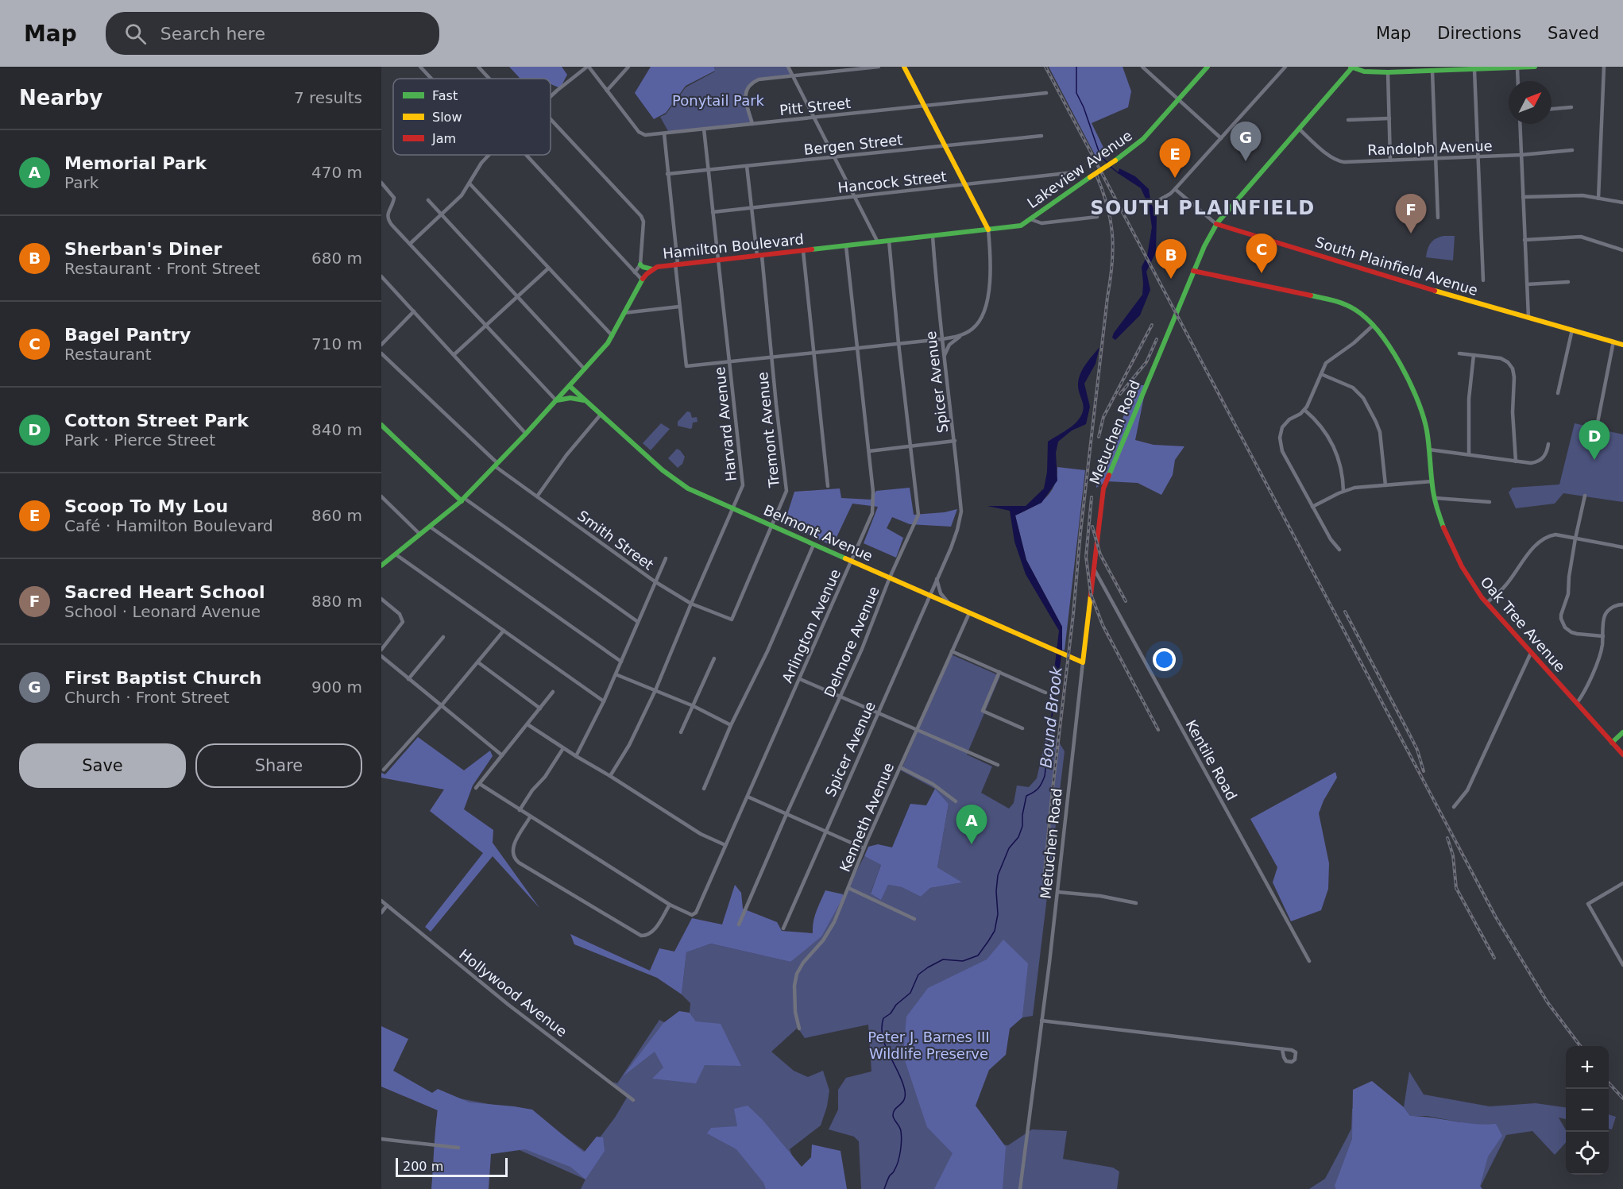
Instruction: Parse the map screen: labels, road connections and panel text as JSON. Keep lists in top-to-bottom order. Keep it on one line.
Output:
{"streets":{"street":["Pitt Street","Bergen Street","Randolph Avenue","Lakeview Avenue","Hancock Street","Hamilton Boulevard","South Plainfield Avenue","Spicer Avenue","Harvard Avenue","Tremont Avenue","Metuchen Road","Belmont Avenue","Smith Street","Oak Tree Avenue","Arlington Avenue","Delmore Avenue","Kentile Road","Kenneth Avenue","Hollywood Avenue"]},"crossings":[["Pitt Street","Harvard Avenue"],["Bergen Street","Harvard Avenue"],["Bergen Street","Tremont Avenue"],["Randolph Avenue","Metuchen Road"],["Lakeview Avenue","Hamilton Boulevard"],["Hancock Street","Harvard Avenue"],["Hancock Street","Tremont Avenue"],["Hamilton Boulevard","Spicer Avenue"],["Hamilton Boulevard","Harvard Avenue"],["Hamilton Boulevard","Tremont Avenue"],["Hamilton Boulevard","Belmont Avenue"],["Hamilton Boulevard","Smith Street"],["Hamilton Boulevard","Arlington Avenue"],["Hamilton Boulevard","Delmore Avenue"],["South Plainfield Avenue","Metuchen Road"],["Spicer Avenue","Belmont Avenue"],["Harvard Avenue","Belmont Avenue"],["Harvard Avenue","Smith Street"],["Tremont Avenue","Belmont Avenue"],["Tremont Avenue","Smith Street"],["Metuchen Road","Belmont Avenue"],["Metuchen Road","Oak Tree Avenue"],["Metuchen Road","Kentile Road"],["Belmont Avenue","Arlington Avenue"],["Belmont Avenue","Delmore Avenue"],["Belmont Avenue","Kenneth Avenue"]],"districts":["SOUTH PLAINFIELD"],"water":["Bound Brook"],"parks":["Ponytail Park","Peter J. Barnes III Wildlife Preserve"],"legend":["Fast","Slow","Jam"],"scale_bar":"200 m","north":"top right","page":{"header":"Map","search":"Search here","nav":["Map","Directions","Saved"],"heading":["Nearby","7 results"],"pins":["G","E","F","C","B","D","A"],"list":[{"mark":"A","name":"Memorial Park","note":"Park","value":"470 m"},{"mark":"B","name":"Sherban's Diner","note":"Restaurant · Front Street","value":"680 m"},{"mark":"C","name":"Bagel Pantry","note":"Restaurant","value":"710 m"},{"mark":"D","name":"Cotton Street Park","note":"Park · Pierce Street","value":"840 m"},{"mark":"E","name":"Scoop To My Lou","note":"Café · Hamilton Boulevard","value":"860 m"},{"mark":"F","name":"Sacred Heart School","note":"School · Leonard Avenue","value":"880 m"},{"mark":"G","name":"First Baptist Church","note":"Church · Front Street","value":"900 m"}],"buttons":["Save","Share"],"map_buttons":["+","−"],"scale":"200 m"}}
